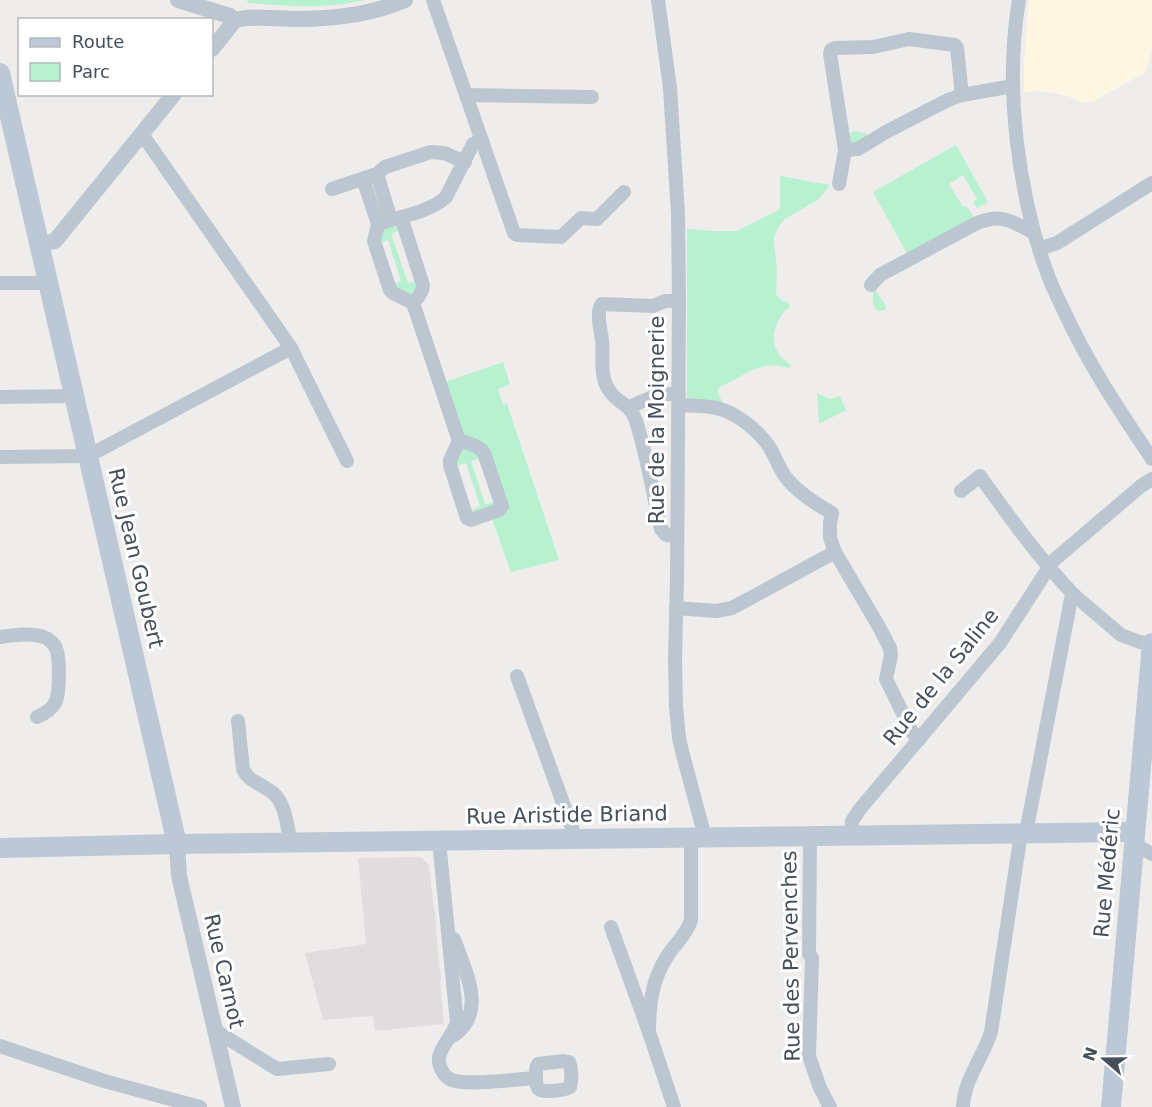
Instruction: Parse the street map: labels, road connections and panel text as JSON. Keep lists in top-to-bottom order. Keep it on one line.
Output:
{"streets":{"main road":["Rue Jean Goubert","Rue Aristide Briand","Rue Médéric"],"street":["Rue de la Moignerie","Rue de la Saline","Rue des Pervenches","Rue Carnot"]},"crossings":[["Rue de la Moignerie","Rue Aristide Briand"],["Rue Jean Goubert","Rue Aristide Briand"],["Rue Jean Goubert","Rue Carnot"],["Rue de la Saline","Rue Aristide Briand"],["Rue Aristide Briand","Rue Médéric"],["Rue Aristide Briand","Rue des Pervenches"],["Rue Aristide Briand","Rue Carnot"]],"legend":["Route","Parc"],"north":"left"}
